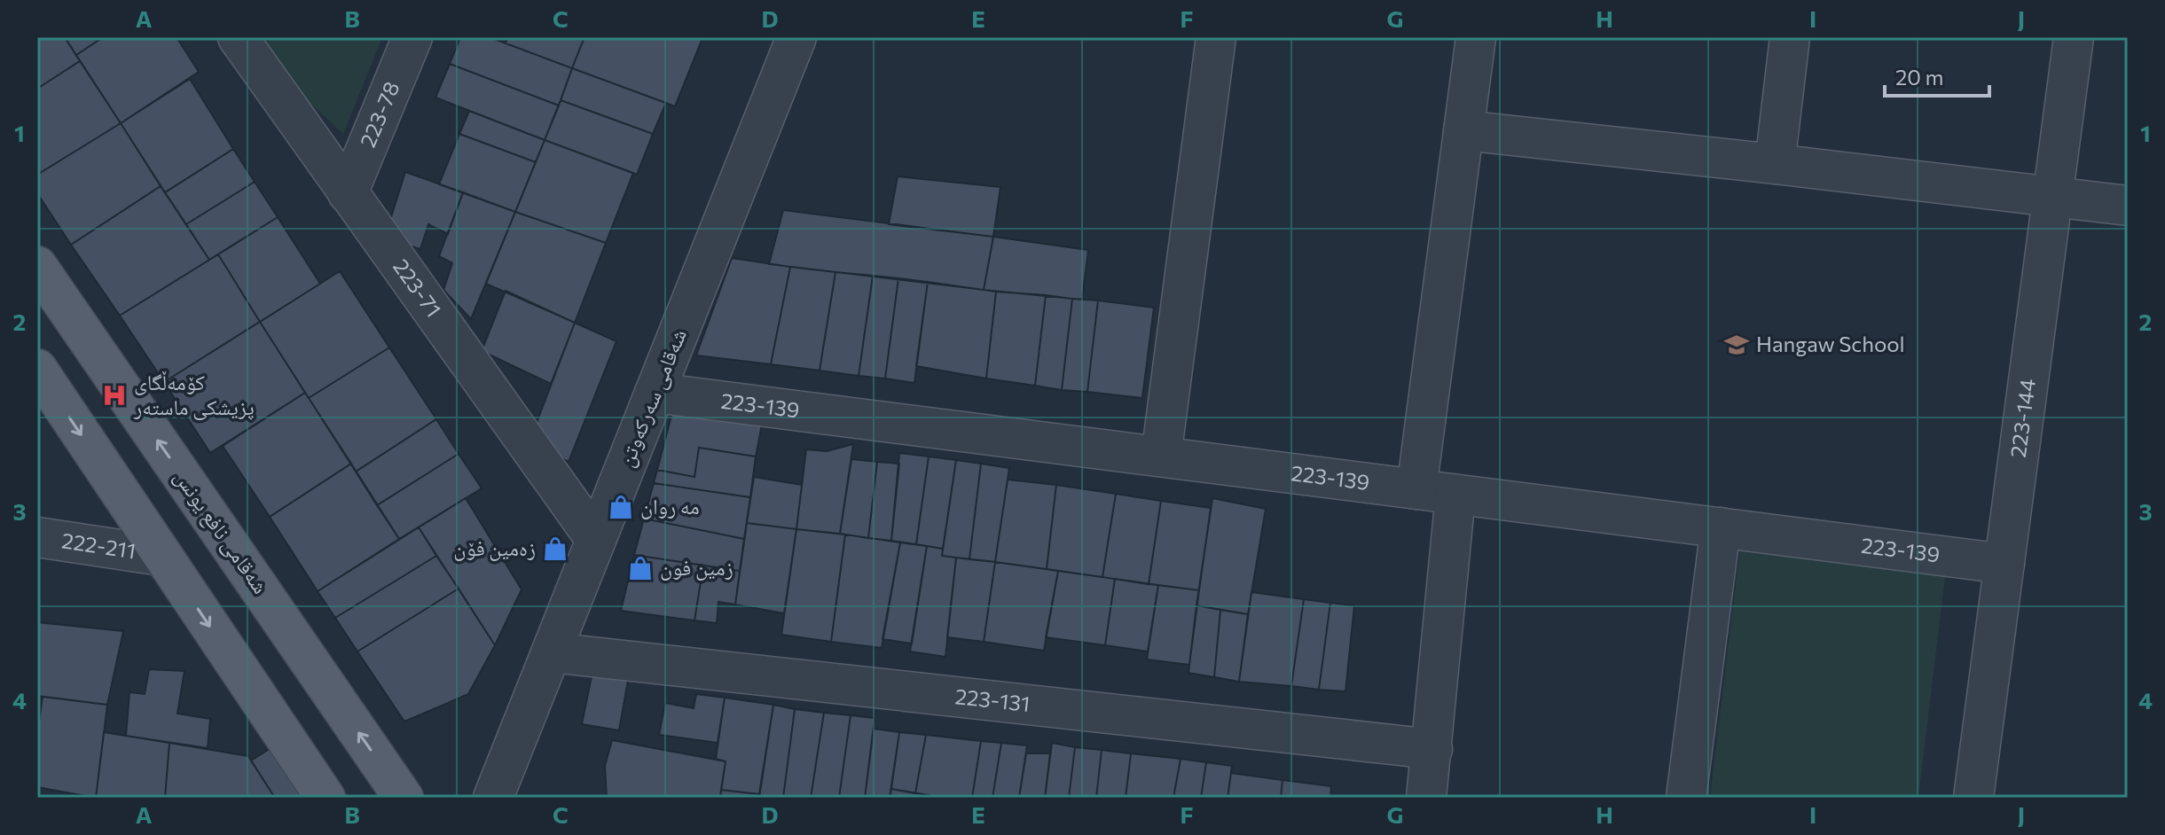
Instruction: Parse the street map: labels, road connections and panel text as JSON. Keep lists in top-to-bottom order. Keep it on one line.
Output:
{"streets":{"main road":["شەقامی نافع یونس"],"street":["223-78","223-71","شەقامی سەرکەوتن","223-139","223-144","222-211","223-131"]},"crossings":[["223-78","223-71"],["223-71","شەقامی سەرکەوتن"],["شەقامی سەرکەوتن","223-139"],["شەقامی سەرکەوتن","223-131"],["223-139","223-144"]],"places":{"school or university":["Hangaw School"],"hospital":["کۆمەڵگای پزیشکی ماستەر"],"shop":["مه روان","زەمین فۆن","زمين فون"]},"scale_bar":"20 m","grid":{"columns":["A","B","C","D","E","F","G","H","I","J"],"rows":["1","2","3","4"]}}
